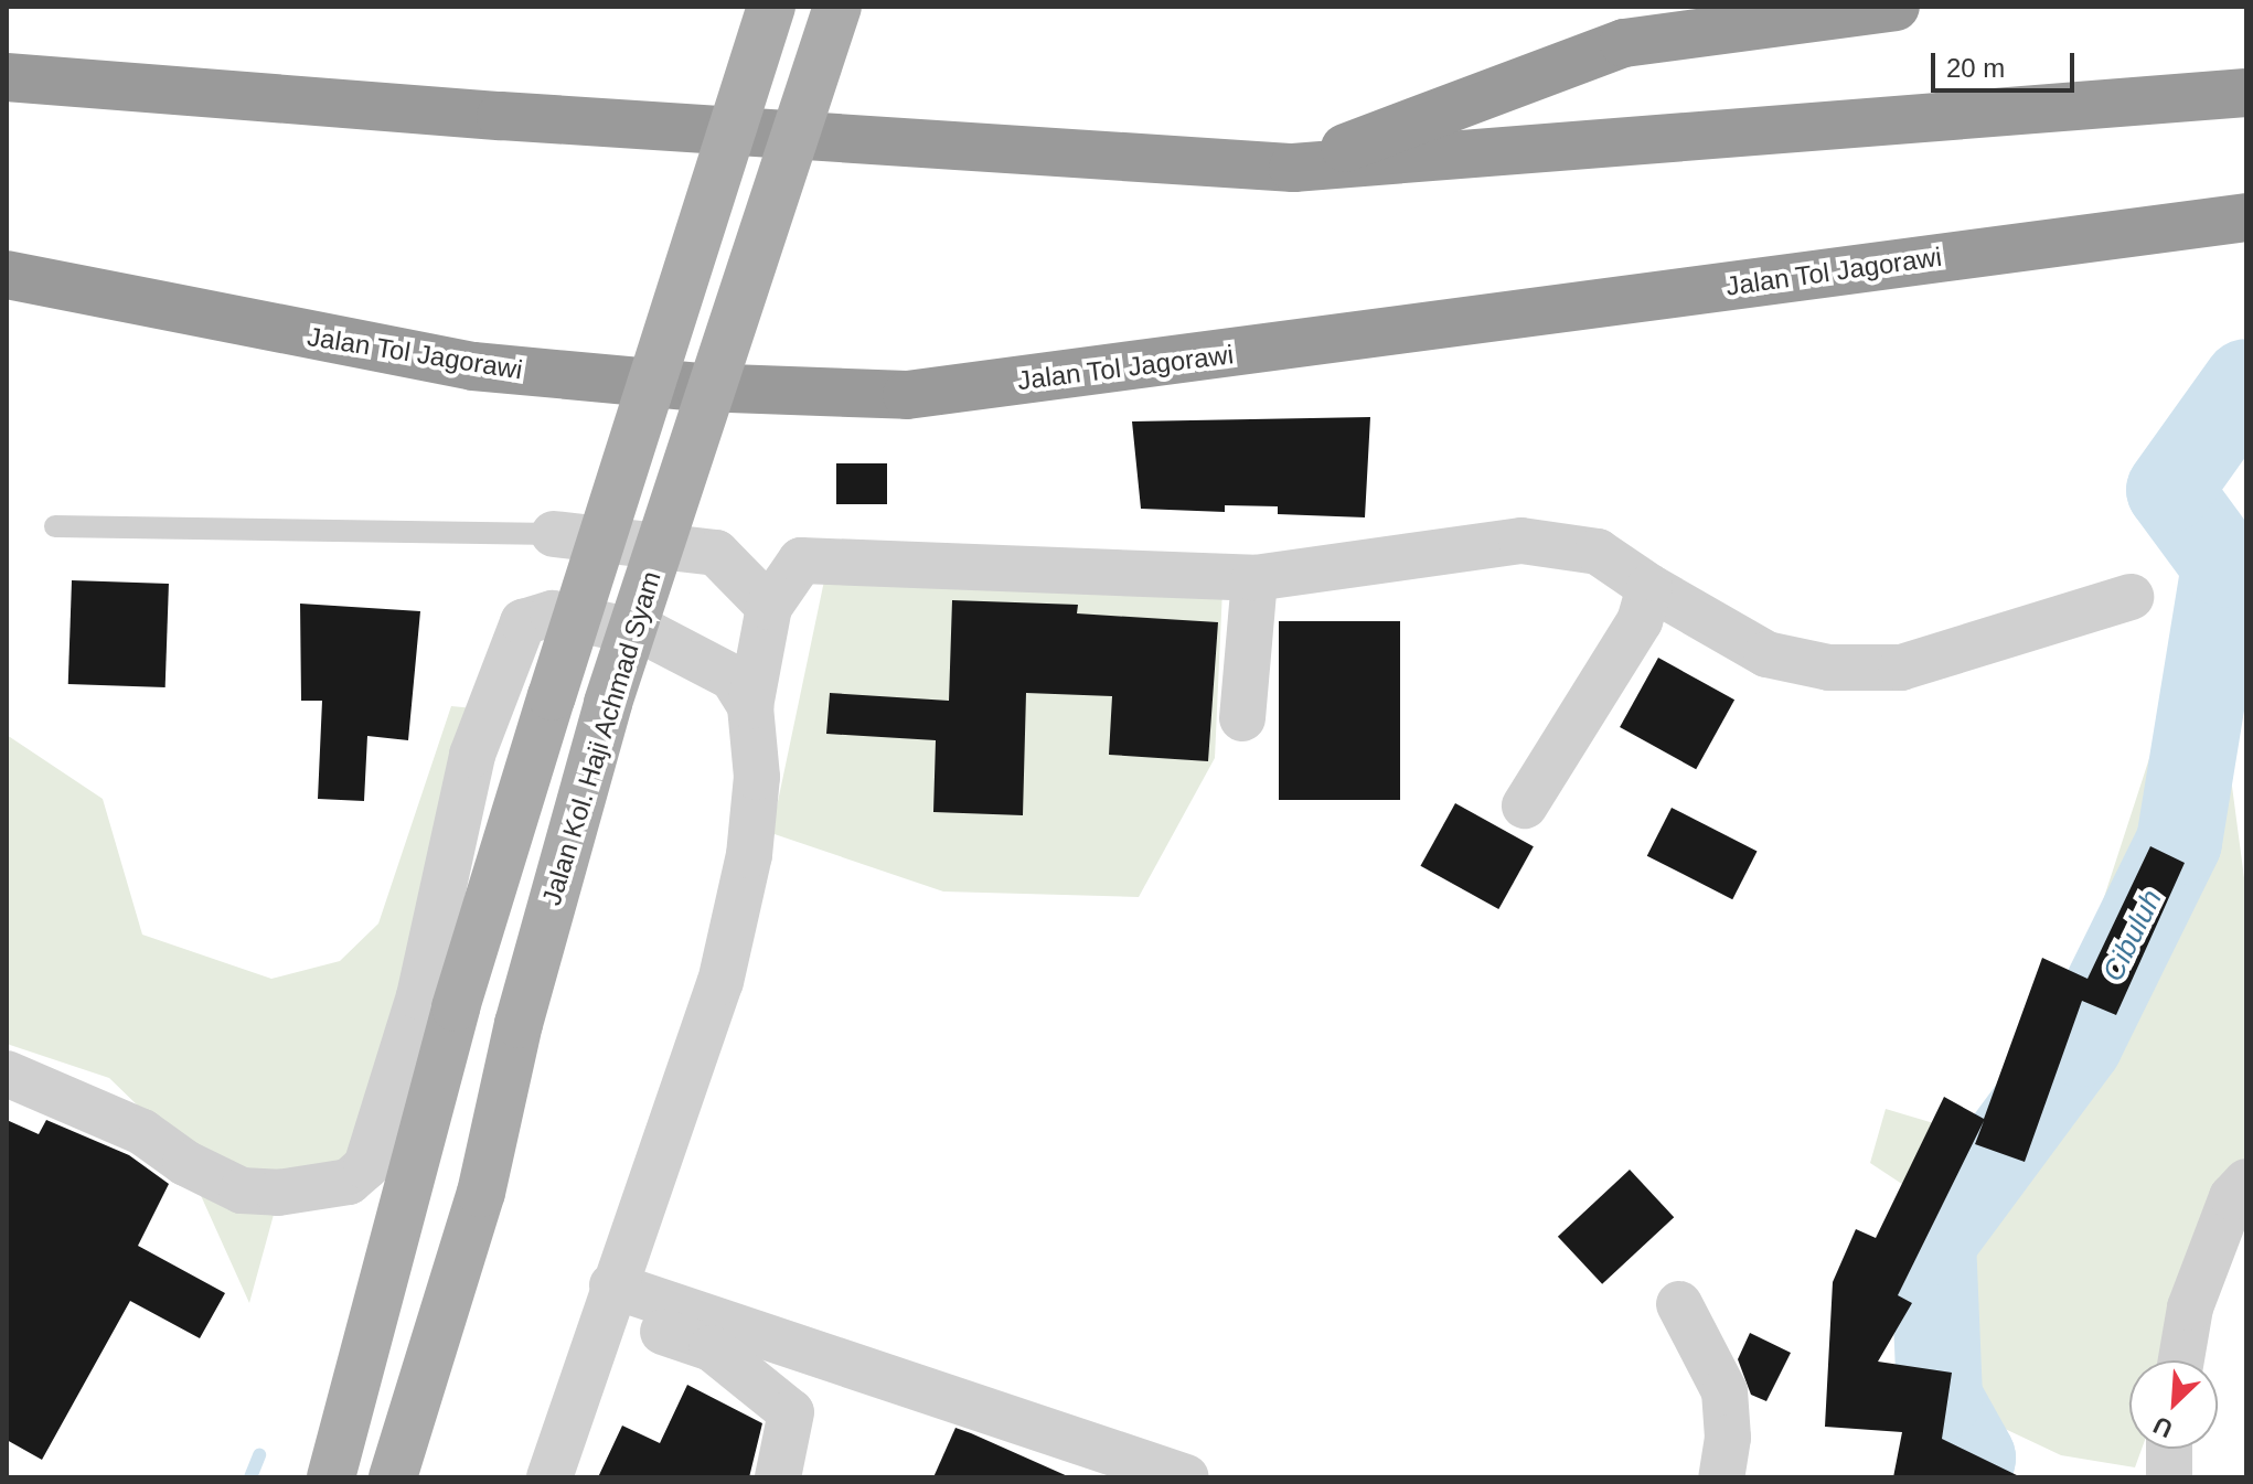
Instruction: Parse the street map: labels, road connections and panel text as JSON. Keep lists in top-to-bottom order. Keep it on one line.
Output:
{"streets":{"highway":["Jalan Tol Jagorawi"],"main road":["Jalan Kol. Haji Achmad Syam"]},"water":["Cibuluh"],"scale_bar":"20 m","north":"bottom left"}
